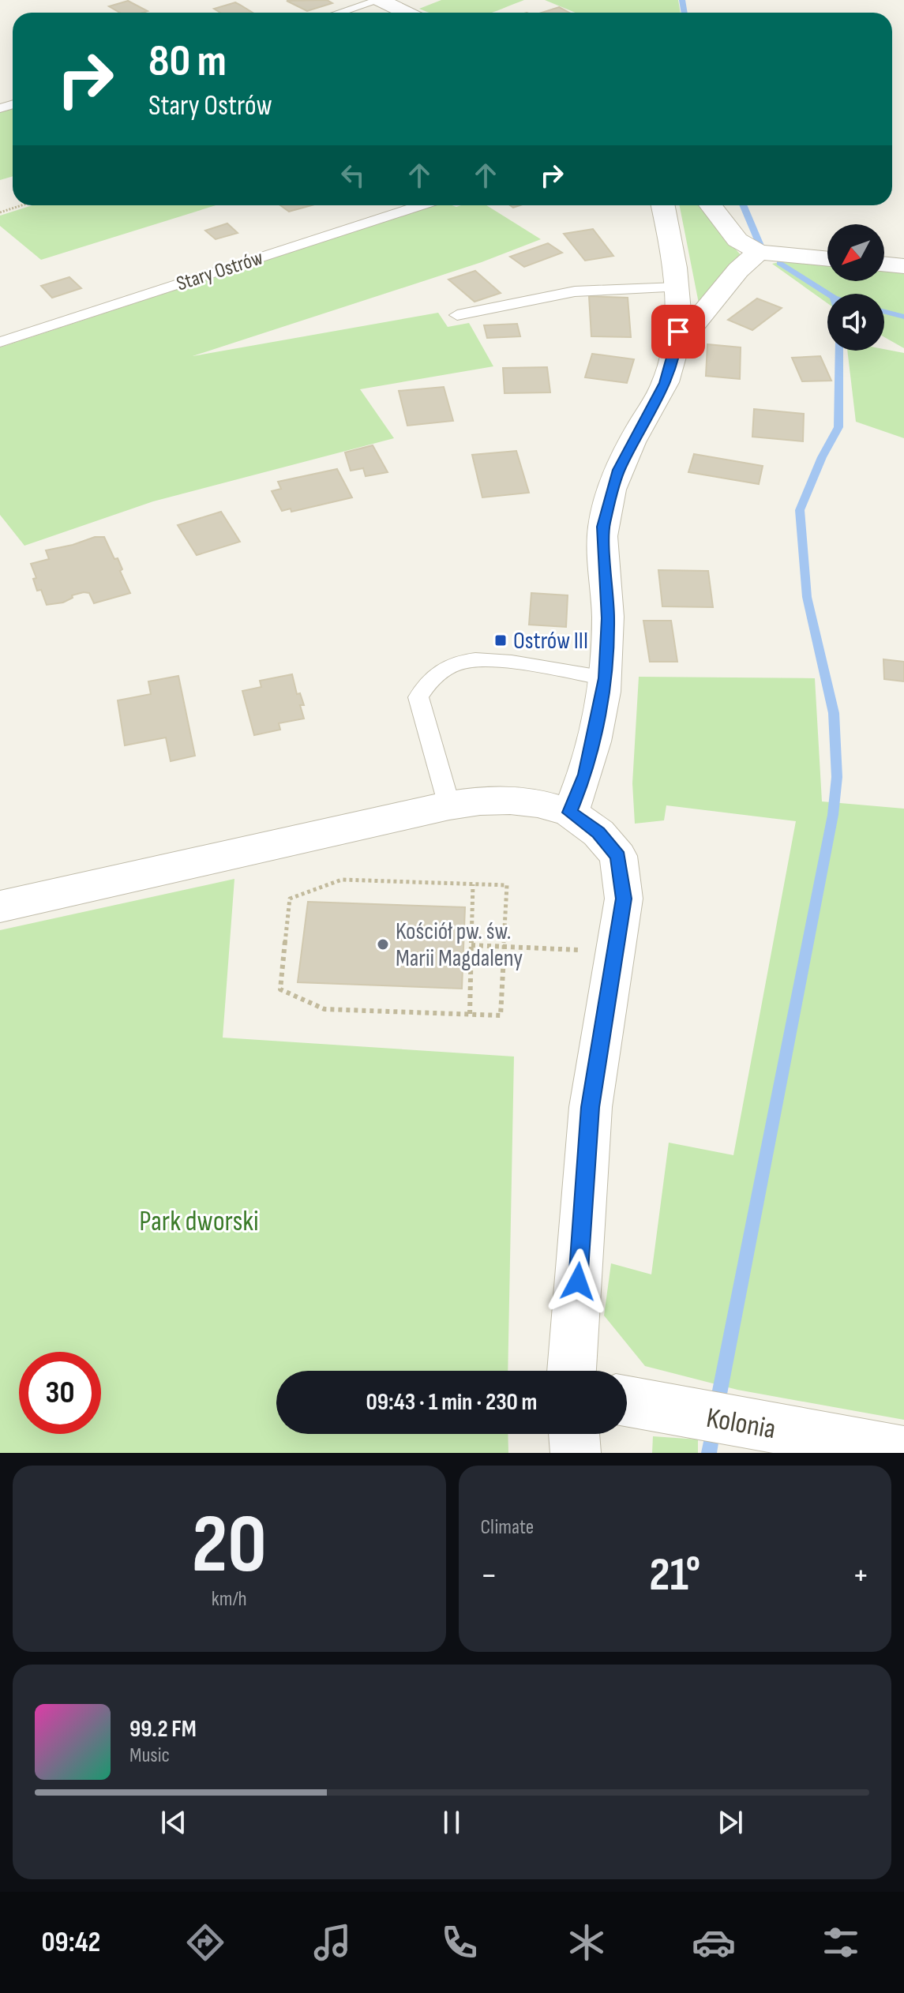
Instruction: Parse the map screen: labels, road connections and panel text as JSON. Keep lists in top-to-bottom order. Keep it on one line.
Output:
{"streets":{"street":["Kolonia"],"lane":["Stary Ostrów"]},"parks":["Park dworski"],"places":{"transit":["Ostrów III"],"other":["Kościół pw. św. Marii Magdaleny"]},"north":"bottom left","page":{"turn":["80 m","Stary Ostrów"],"limit":"30","trip":"09:43 · 1 min · 230 m","tile":[["20","km/h"],"Climate"],"heat":["−","21°","+"],"song":["99.2 FM","Music"],"tabs":"09:42"}}
